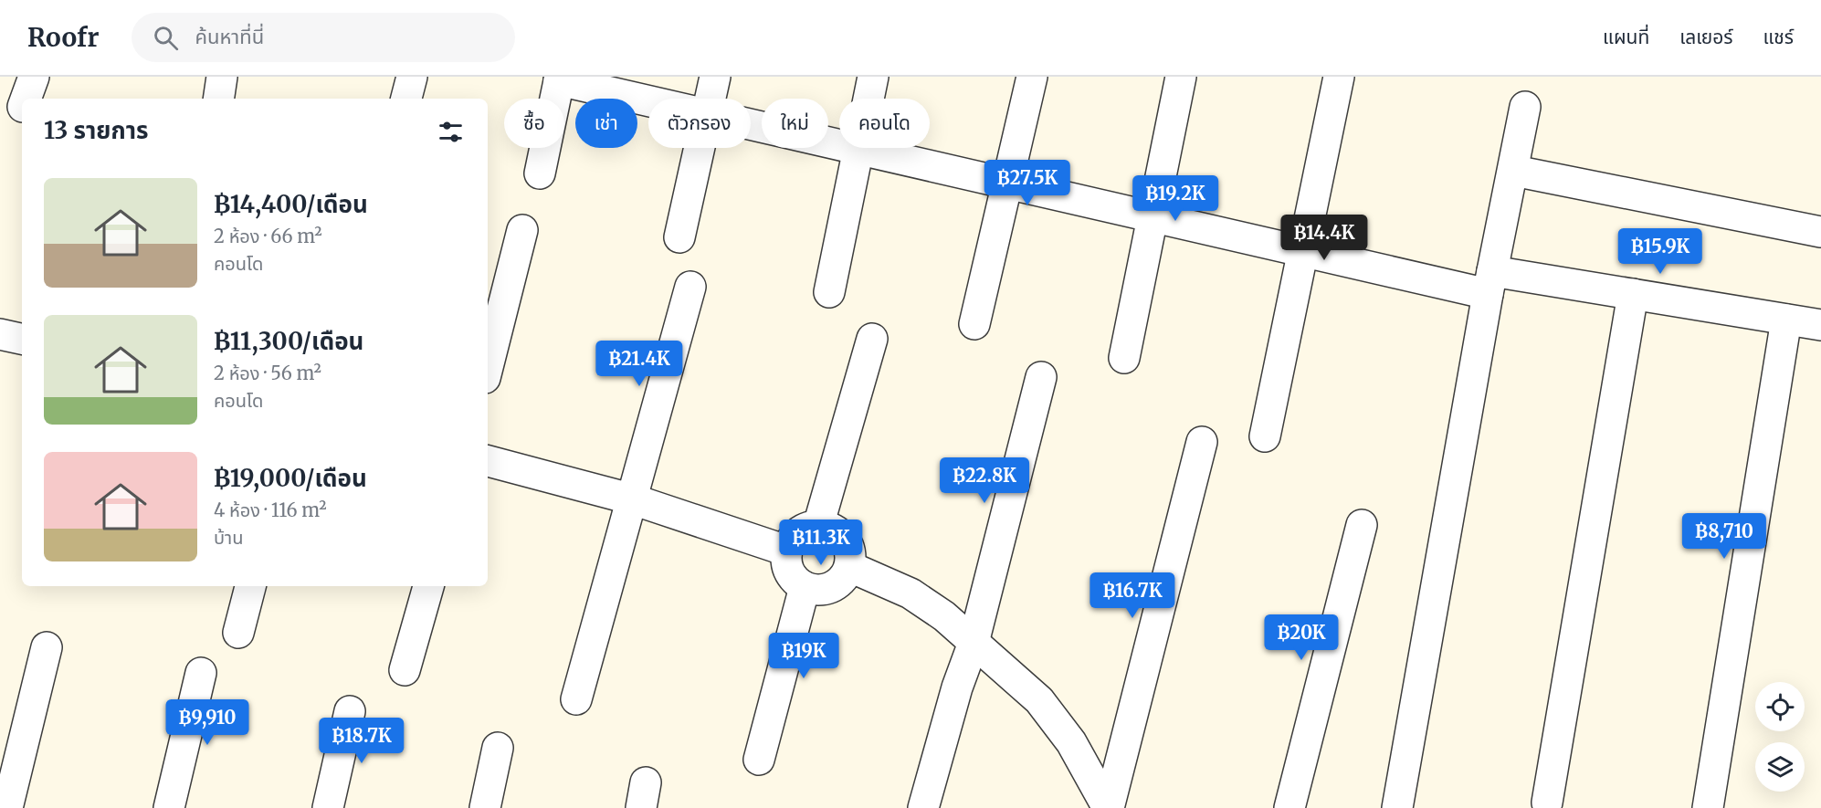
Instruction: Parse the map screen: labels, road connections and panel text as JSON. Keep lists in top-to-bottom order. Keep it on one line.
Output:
{"page":{"header":"Roofr","search":"ค้นหาที่นี่","nav":["แผนที่","เลเยอร์","แชร์"],"chip":["ซื้อ","เช่า","ตัวกรอง","ใหม่","คอนโด"],"heading":"13 รายการ","price":["฿27.5K","฿19.2K","฿14.4K","฿15.9K","฿21.4K","฿22.8K","฿8,710","฿11.3K","฿16.7K","฿20K","฿19K","฿9,910","฿18.7K"],"list":[{"name":"฿14,400/เดือน","note":"2 ห้อง · 66 m² · คอนโด"},{"name":"฿11,300/เดือน","note":"2 ห้อง · 56 m² · คอนโด"},{"name":"฿19,000/เดือน","note":"4 ห้อง · 116 m² · บ้าน"}]}}
